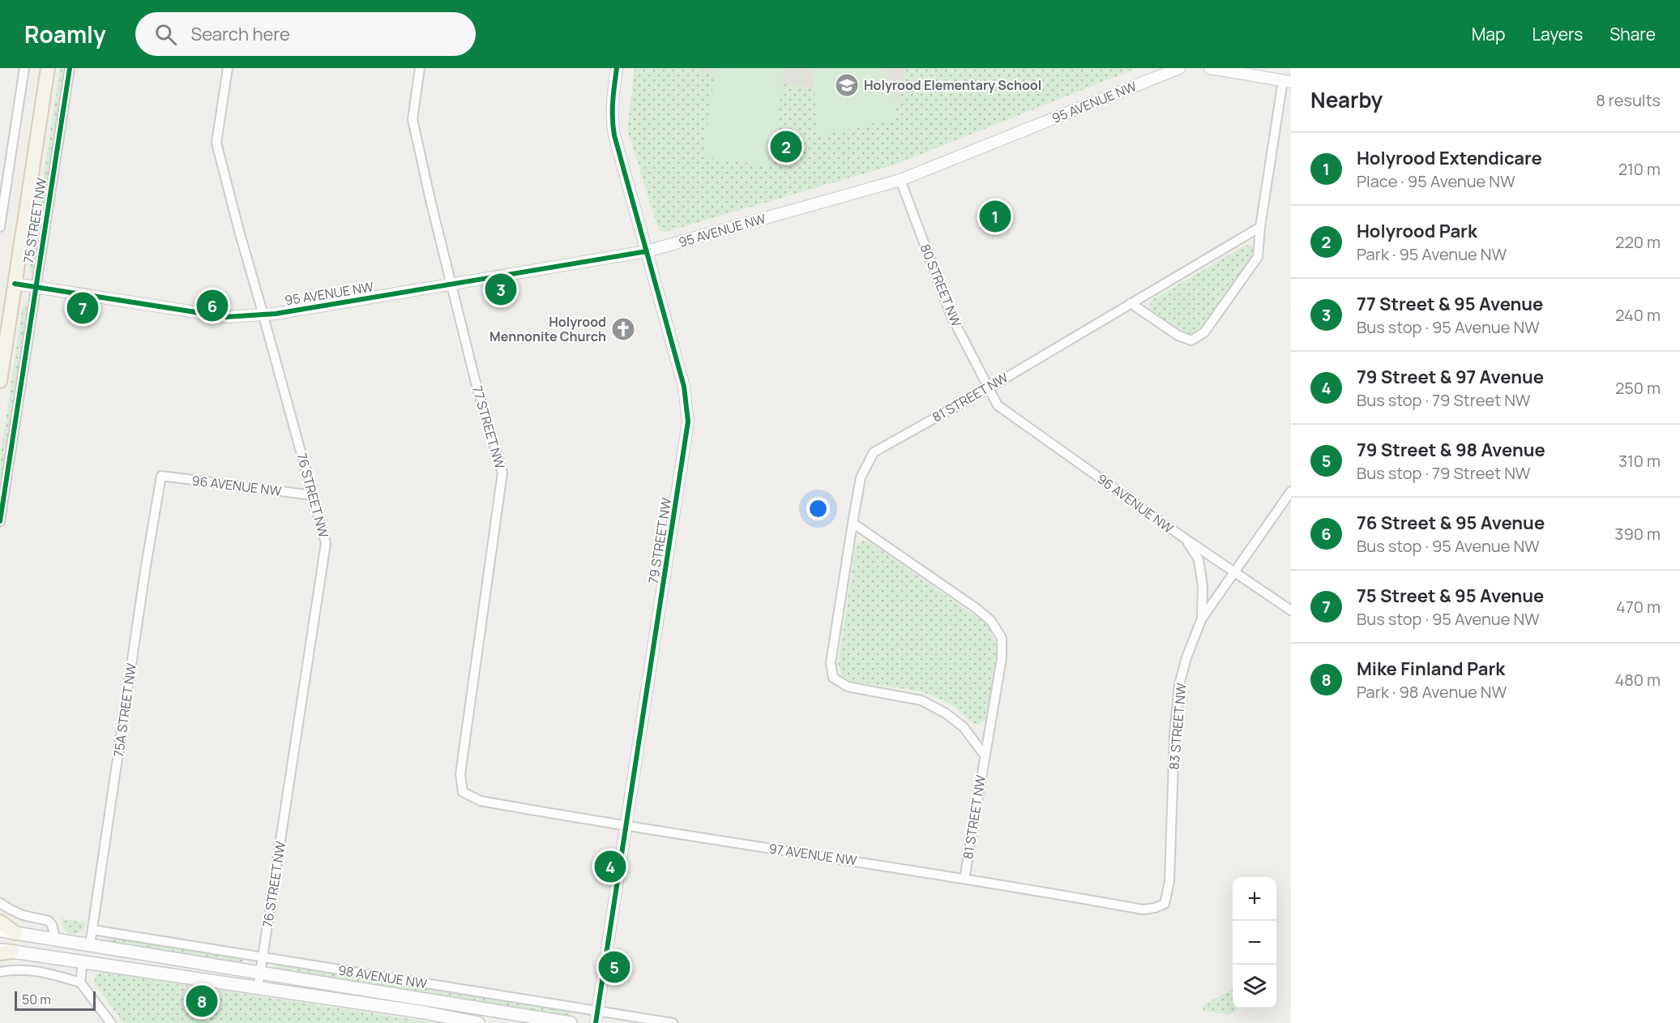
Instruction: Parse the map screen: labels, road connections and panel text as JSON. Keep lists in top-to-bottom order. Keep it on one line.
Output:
{"streets":{"main road":["75 STREET NW","98 AVENUE NW"],"street":["95 AVENUE NW","80 STREET NW","81 STREET NW","77 STREET NW","96 AVENUE NW","76 STREET NW","79 STREET NW","75A STREET NW","83 STREET NW","97 AVENUE NW"]},"crossings":[["95 AVENUE NW","75 STREET NW"],["95 AVENUE NW","80 STREET NW"],["95 AVENUE NW","77 STREET NW"],["95 AVENUE NW","76 STREET NW"],["95 AVENUE NW","79 STREET NW"],["80 STREET NW","81 STREET NW"],["80 STREET NW","96 AVENUE NW"],["81 STREET NW","96 AVENUE NW"],["81 STREET NW","97 AVENUE NW"],["77 STREET NW","97 AVENUE NW"],["96 AVENUE NW","76 STREET NW"],["96 AVENUE NW","75A STREET NW"],["96 AVENUE NW","83 STREET NW"],["76 STREET NW","98 AVENUE NW"],["79 STREET NW","97 AVENUE NW"],["79 STREET NW","98 AVENUE NW"],["75A STREET NW","98 AVENUE NW"],["83 STREET NW","97 AVENUE NW"]],"places":{"school or university":["Holyrood Elementary School"],"church":["Holyrood Mennonite Church"]},"scale_bar":"50 m","page":{"header":"Roamly","search":"Search here","nav":["Map","Layers","Share"],"heading":["Nearby","8 results"],"pins":["2","1","3","6","7","4","5","8"],"list":[{"mark":"1","name":"Holyrood Extendicare","note":"Place · 95 Avenue NW","value":"210 m"},{"mark":"2","name":"Holyrood Park","note":"Park · 95 Avenue NW","value":"220 m"},{"mark":"3","name":"77 Street & 95 Avenue","note":"Bus stop · 95 Avenue NW","value":"240 m"},{"mark":"4","name":"79 Street & 97 Avenue","note":"Bus stop · 79 Street NW","value":"250 m"},{"mark":"5","name":"79 Street & 98 Avenue","note":"Bus stop · 79 Street NW","value":"310 m"},{"mark":"6","name":"76 Street & 95 Avenue","note":"Bus stop · 95 Avenue NW","value":"390 m"},{"mark":"7","name":"75 Street & 95 Avenue","note":"Bus stop · 95 Avenue NW","value":"470 m"},{"mark":"8","name":"Mike Finland Park","note":"Park · 98 Avenue NW","value":"480 m"}],"map_buttons":["+","−"],"scale":"50 m"}}
